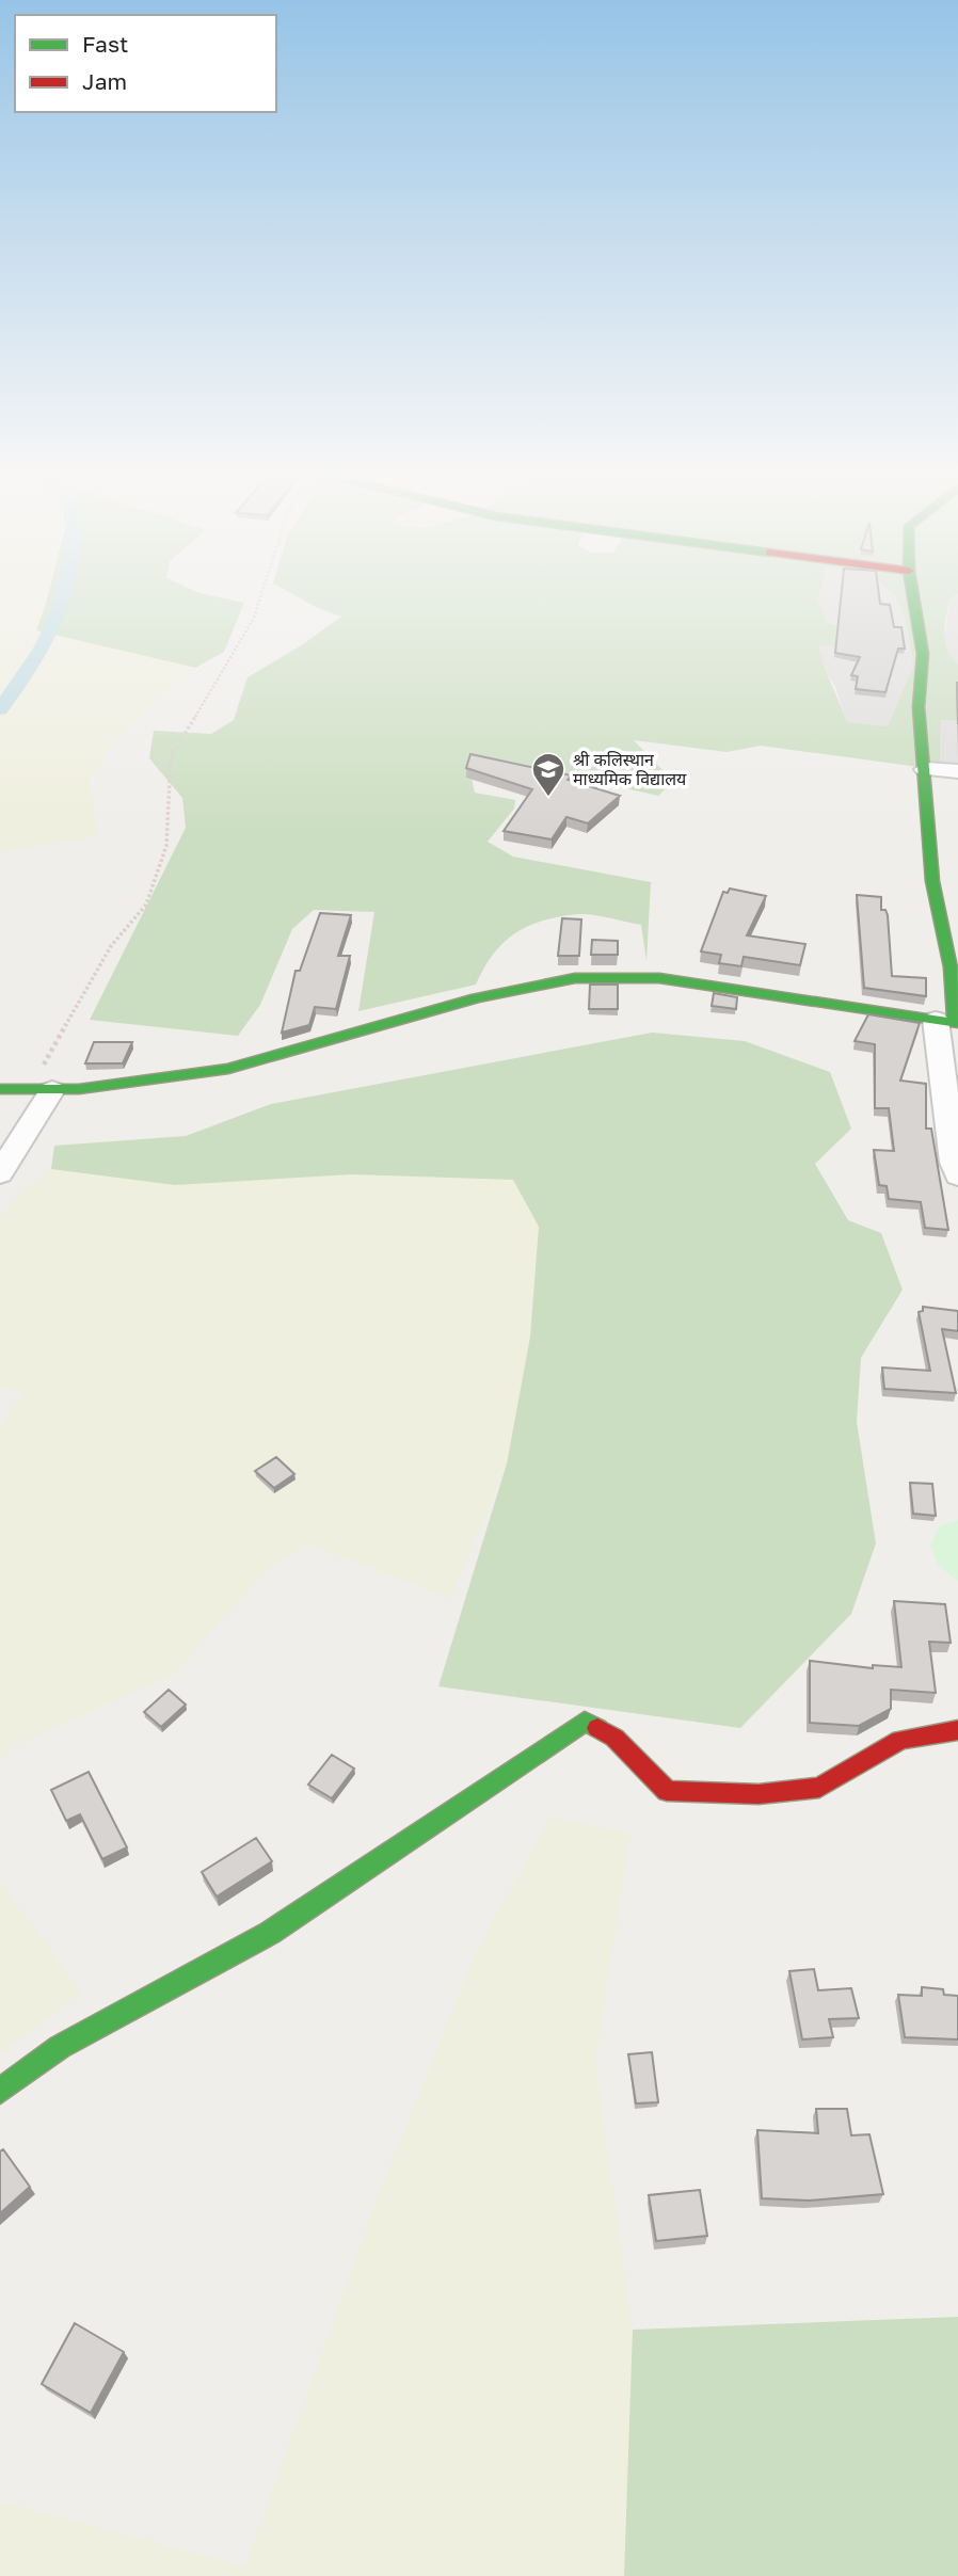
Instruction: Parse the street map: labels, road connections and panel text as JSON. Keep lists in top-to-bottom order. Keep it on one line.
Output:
{"places":{"school or university":["श्री कलिस्थान माध्यमिक विद्यालय"]},"legend":["Fast","Jam"]}
